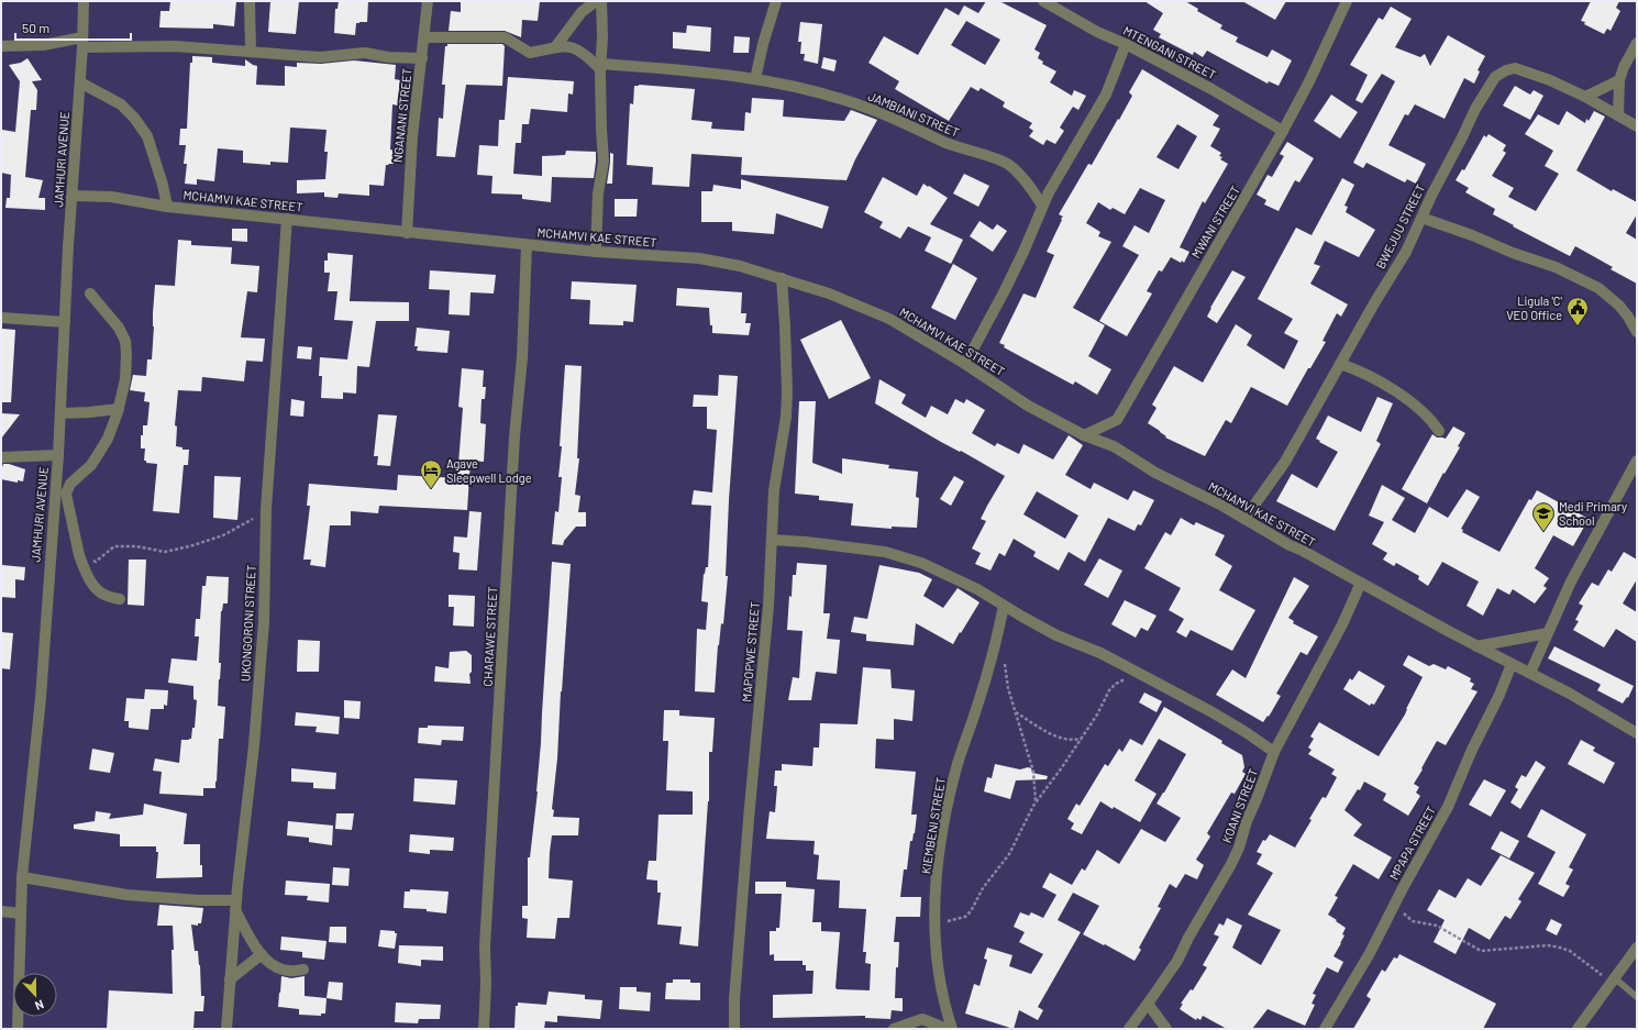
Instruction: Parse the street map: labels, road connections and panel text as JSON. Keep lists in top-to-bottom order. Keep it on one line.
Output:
{"streets":{"street":["MTENGANI STREET","JAMBIANI STREET","NGANANI STREET","JAMHURI AVENUE","MCHAMVI KAE STREET","MWANI STREET","BWEJUU STREET","UKONGORONI STREET","CHARAWE STREET","MAPOPWE STREET","KOANI STREET","KIEMBENI STREET","MPAPA STREET"]},"crossings":[["MTENGANI STREET","MWANI STREET"],["NGANANI STREET","MCHAMVI KAE STREET"],["JAMHURI AVENUE","MCHAMVI KAE STREET"],["MCHAMVI KAE STREET","MWANI STREET"],["MCHAMVI KAE STREET","BWEJUU STREET"],["MCHAMVI KAE STREET","UKONGORONI STREET"],["MCHAMVI KAE STREET","CHARAWE STREET"],["MCHAMVI KAE STREET","MAPOPWE STREET"],["MCHAMVI KAE STREET","KOANI STREET"],["MCHAMVI KAE STREET","MPAPA STREET"]],"places":{"public building":["Ligula 'C' VEO Office"],"hotel":["Agave Sleepwell Lodge"],"school or university":["Medi Primary School"]},"scale_bar":"50 m","north":"bottom"}
